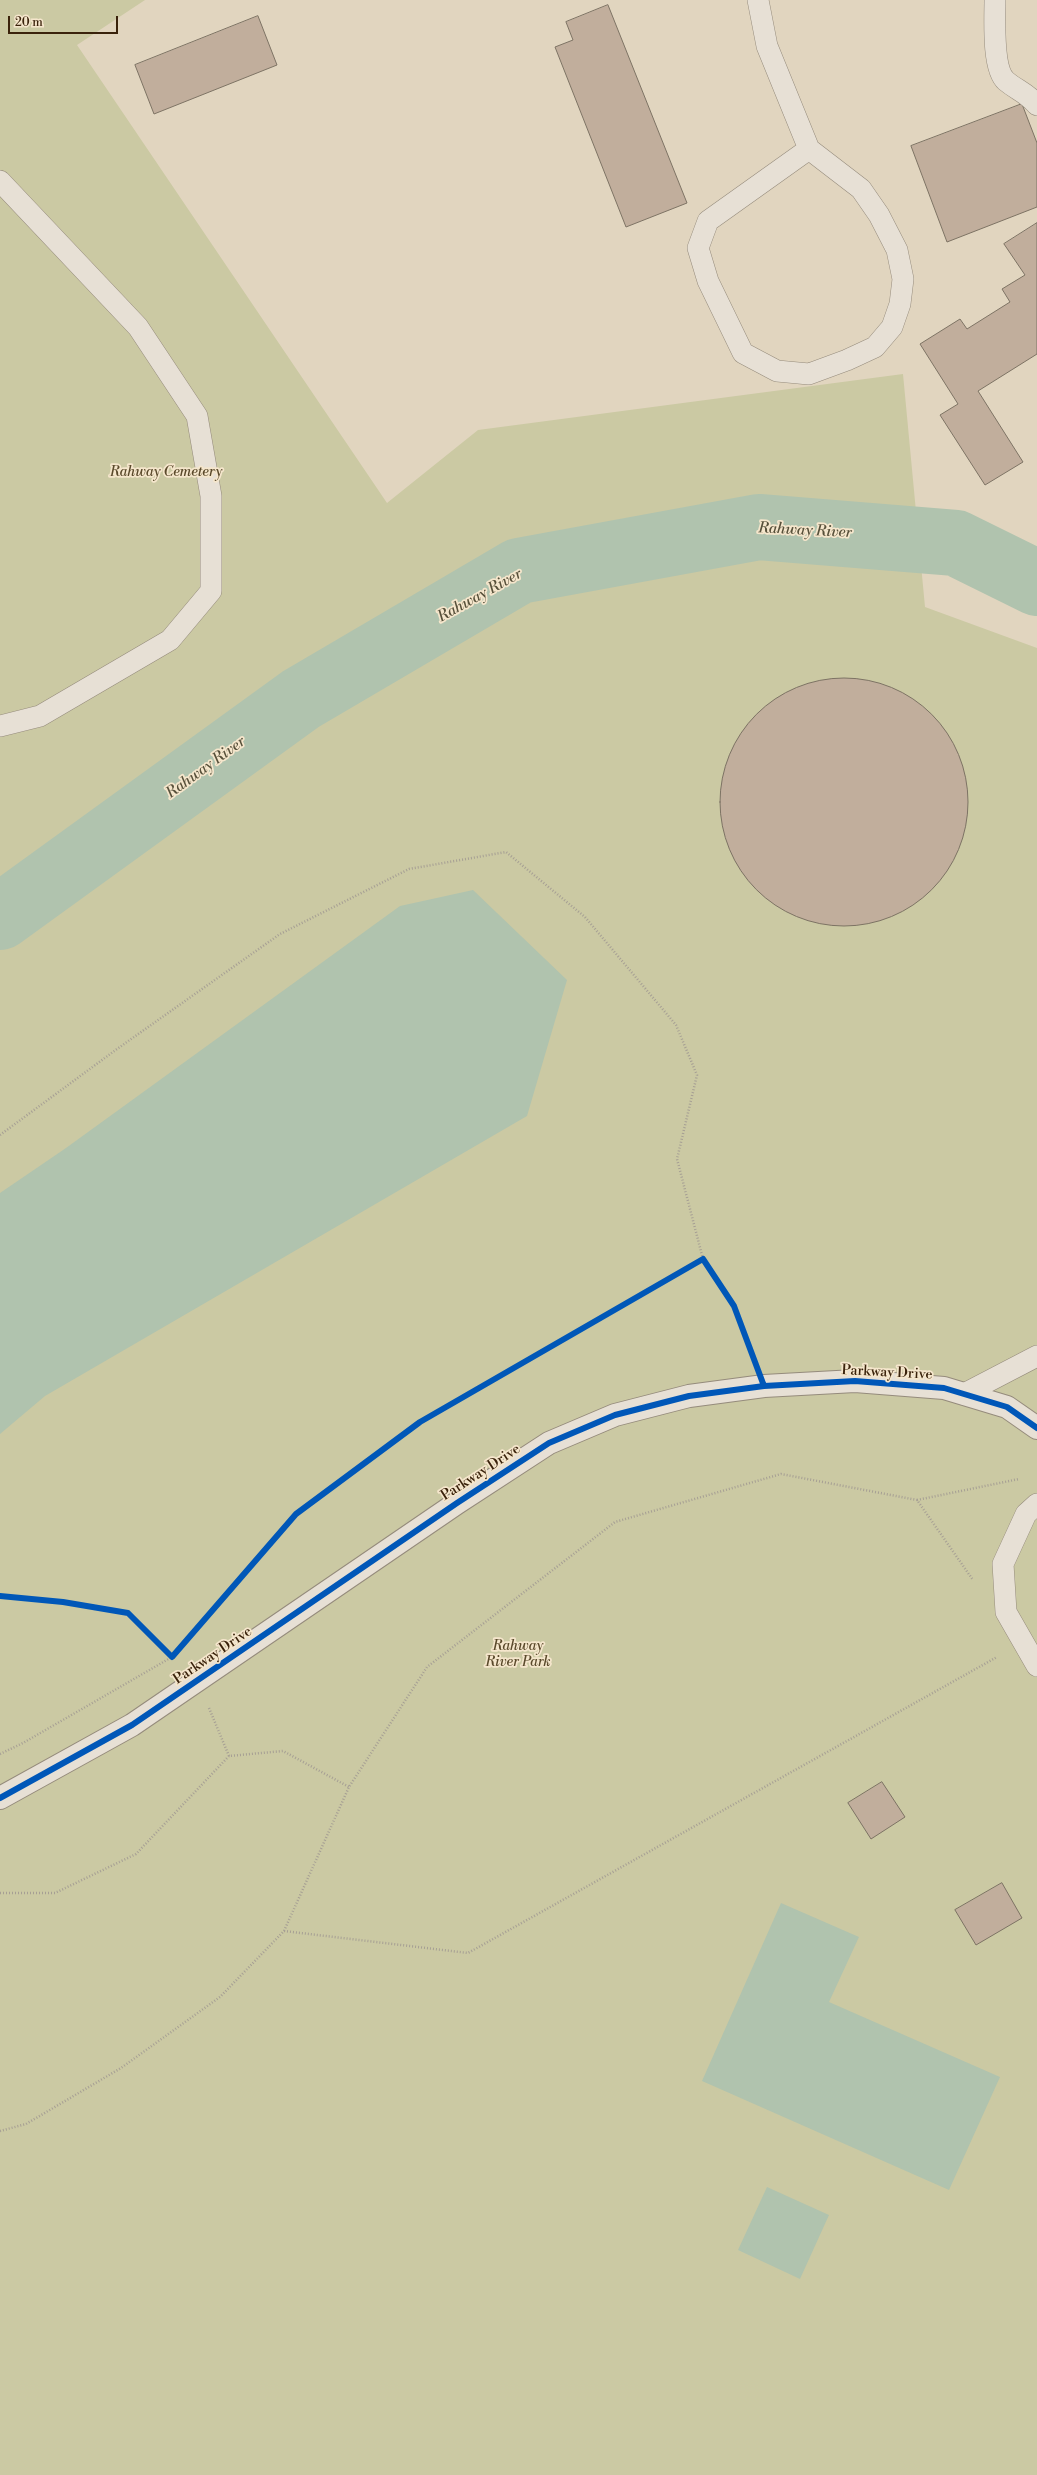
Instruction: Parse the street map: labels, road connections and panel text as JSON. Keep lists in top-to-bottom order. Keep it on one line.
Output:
{"streets":{"street":["Parkway Drive"]},"water":["Rahway River"],"parks":["Rahway Cemetery","Rahway River Park"],"scale_bar":"20 m"}
